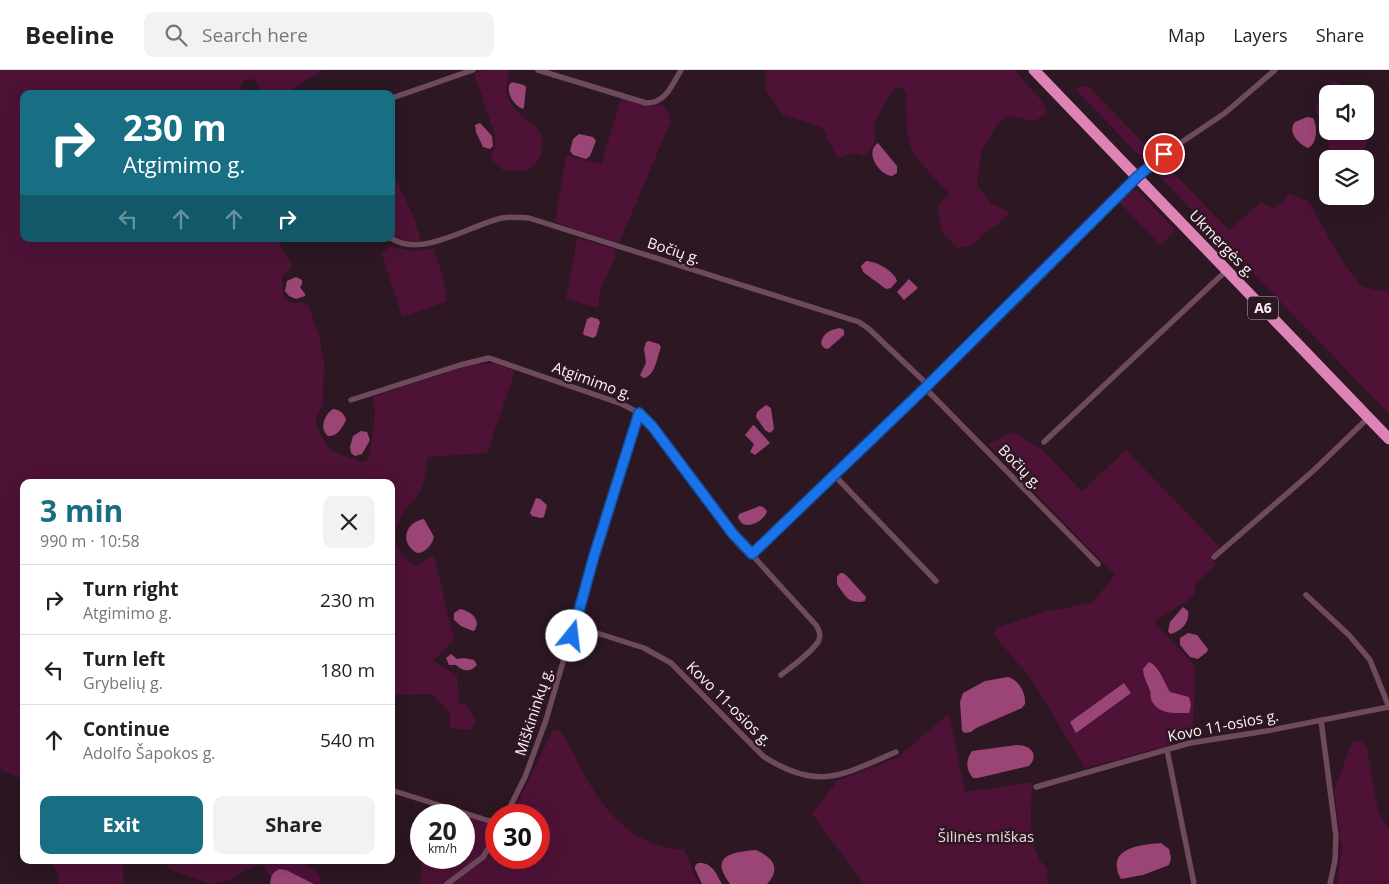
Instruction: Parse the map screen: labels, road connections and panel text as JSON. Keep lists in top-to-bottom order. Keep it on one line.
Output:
{"streets":{"highway":["Ukmergės g.","A6"],"street":["Bočių g.","Atgimimo g.","Kovo 11-osios g.","Miškininkų g."]},"crossings":[["Atgimimo g.","Miškininkų g."],["Kovo 11-osios g.","Miškininkų g."]],"parks":["Šilinės miškas"],"page":{"header":"Beeline","search":"Search here","nav":["Map","Layers","Share"],"turn":["230 m","Atgimimo g."],"heading":["3 min","990 m · 10:58"],"list":[{"name":"Turn right","note":"Atgimimo g.","value":"230 m"},{"name":"Turn left","note":"Grybelių g.","value":"180 m"},{"name":"Continue","note":"Adolfo Šapokos g.","value":"540 m"}],"buttons":["Exit","Share"],"speed":"20 km/h","limit":"30"}}
